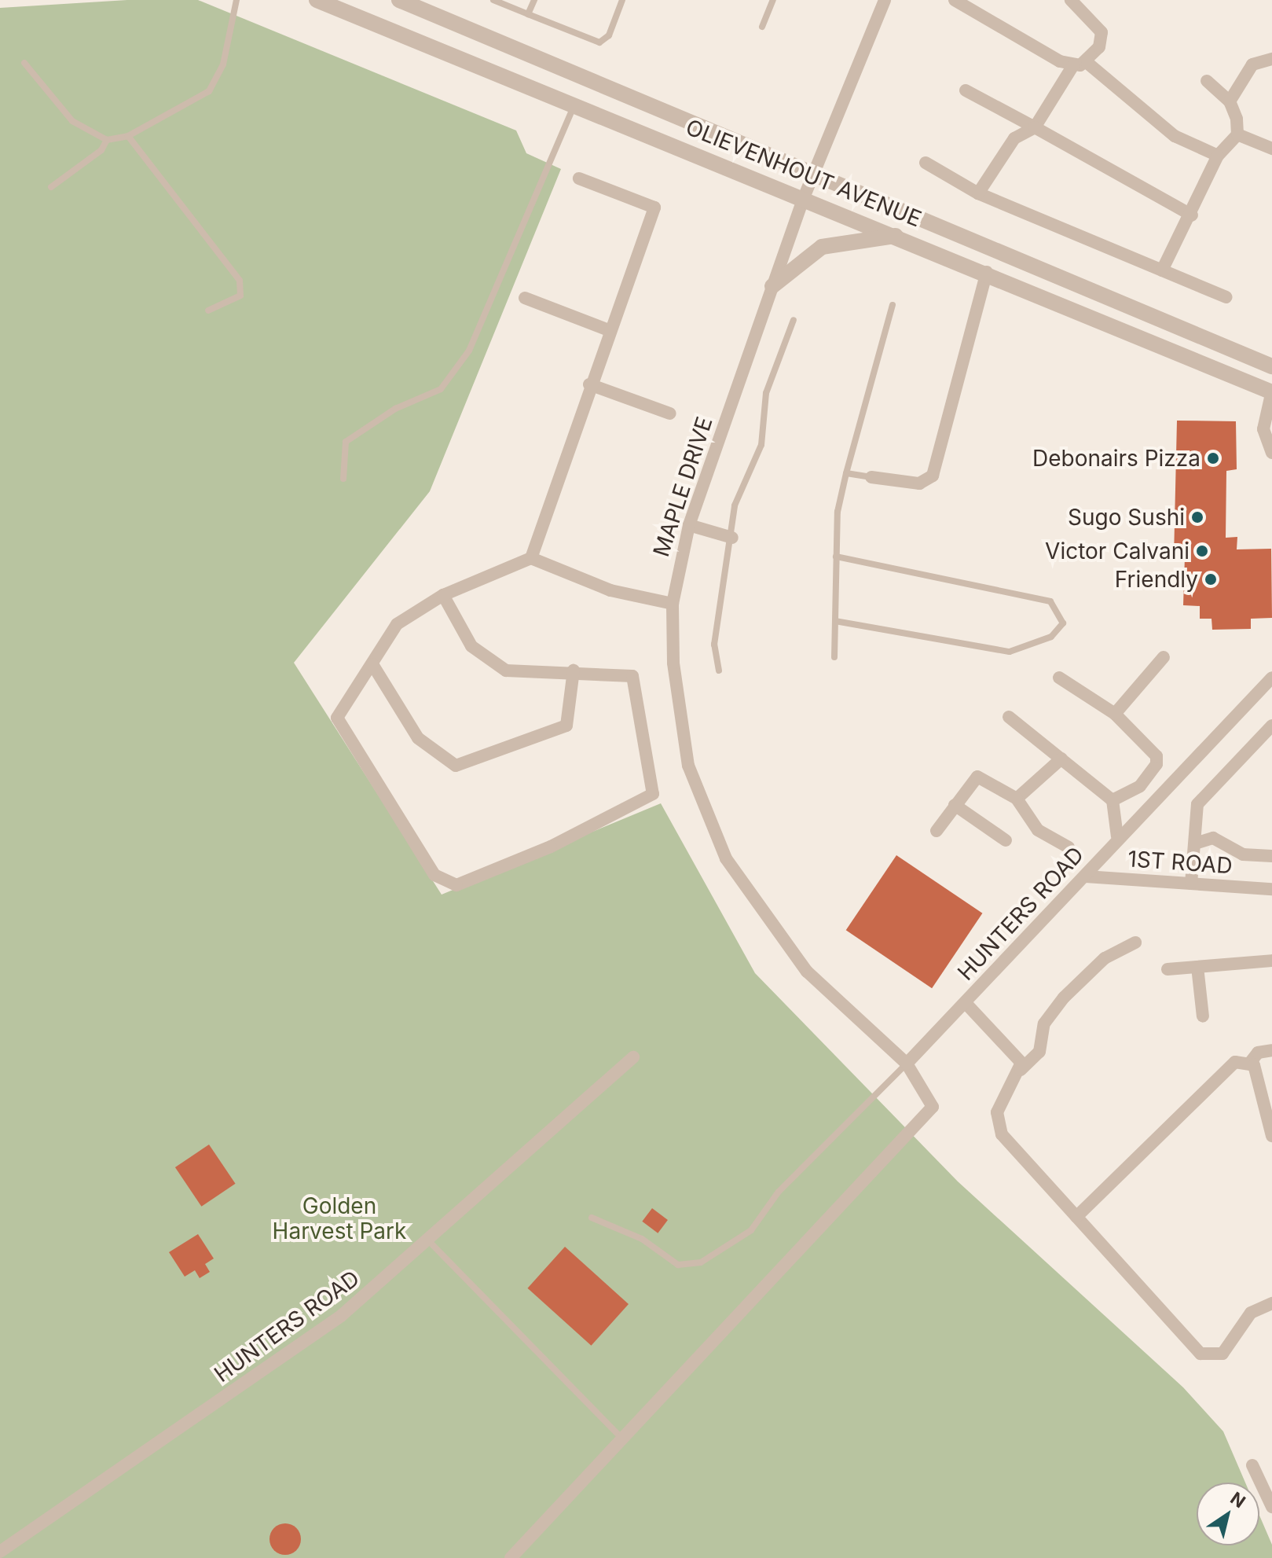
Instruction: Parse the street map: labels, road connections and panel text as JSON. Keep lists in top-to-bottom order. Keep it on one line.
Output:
{"streets":{"street":["OLIEVENHOUT AVENUE","MAPLE DRIVE","1ST ROAD","HUNTERS ROAD"]},"crossings":[["OLIEVENHOUT AVENUE","MAPLE DRIVE"],["MAPLE DRIVE","HUNTERS ROAD"],["1ST ROAD","HUNTERS ROAD"]],"parks":["Golden Harvest Park"],"places":["Debonairs Pizza","Sugo Sushi","Victor Calvani","Friendly"],"north":"top right"}
